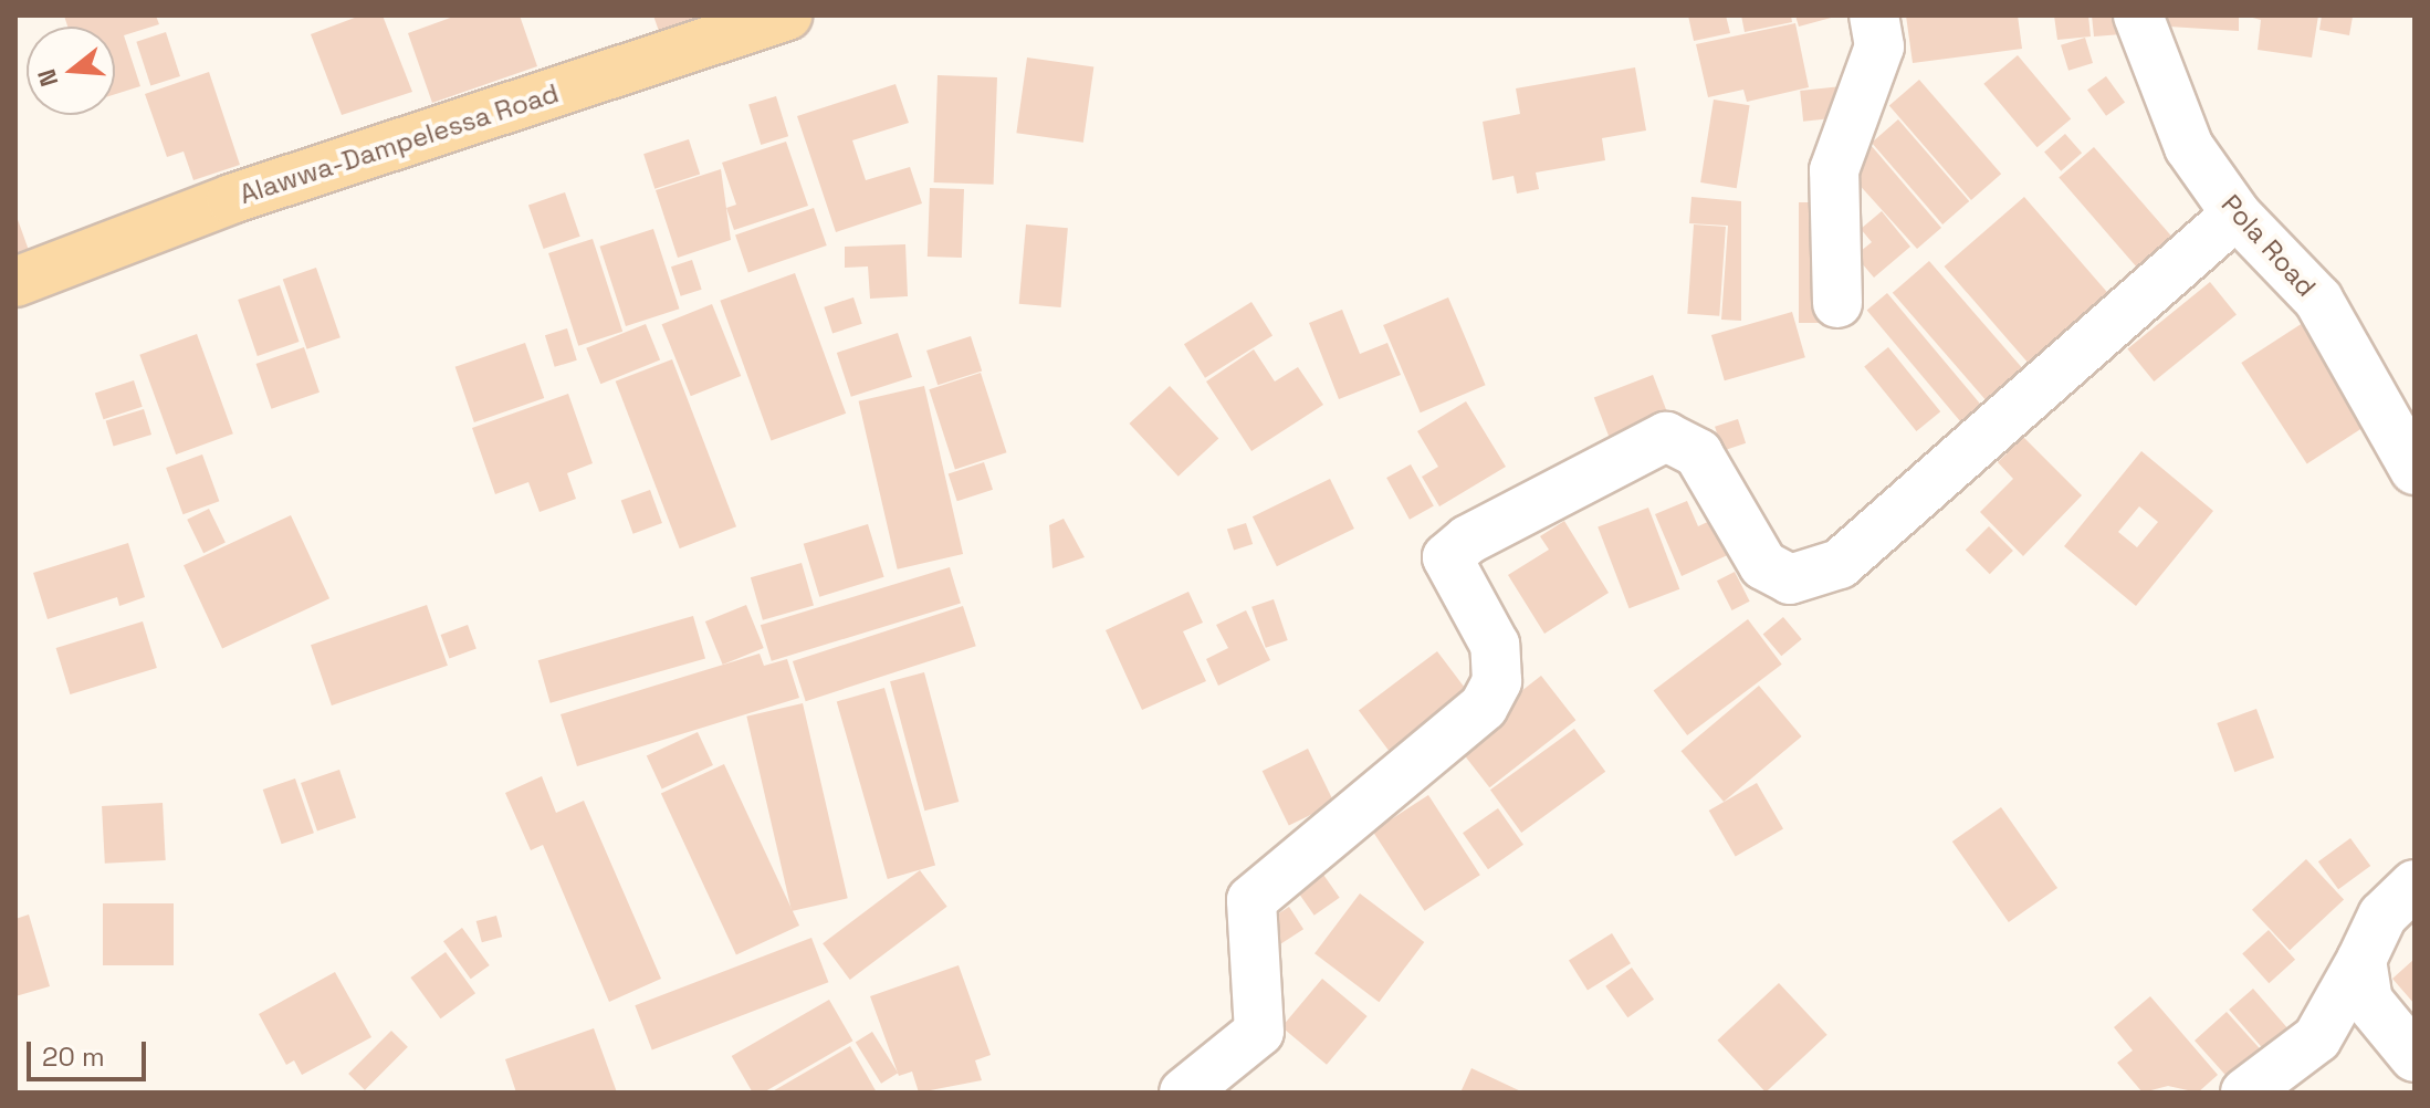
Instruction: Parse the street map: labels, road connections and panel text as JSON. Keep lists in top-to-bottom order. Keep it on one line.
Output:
{"streets":{"main road":["Alawwa-Dampelessa Road"],"street":["Pola Road"]},"scale_bar":"20 m","north":"left"}
